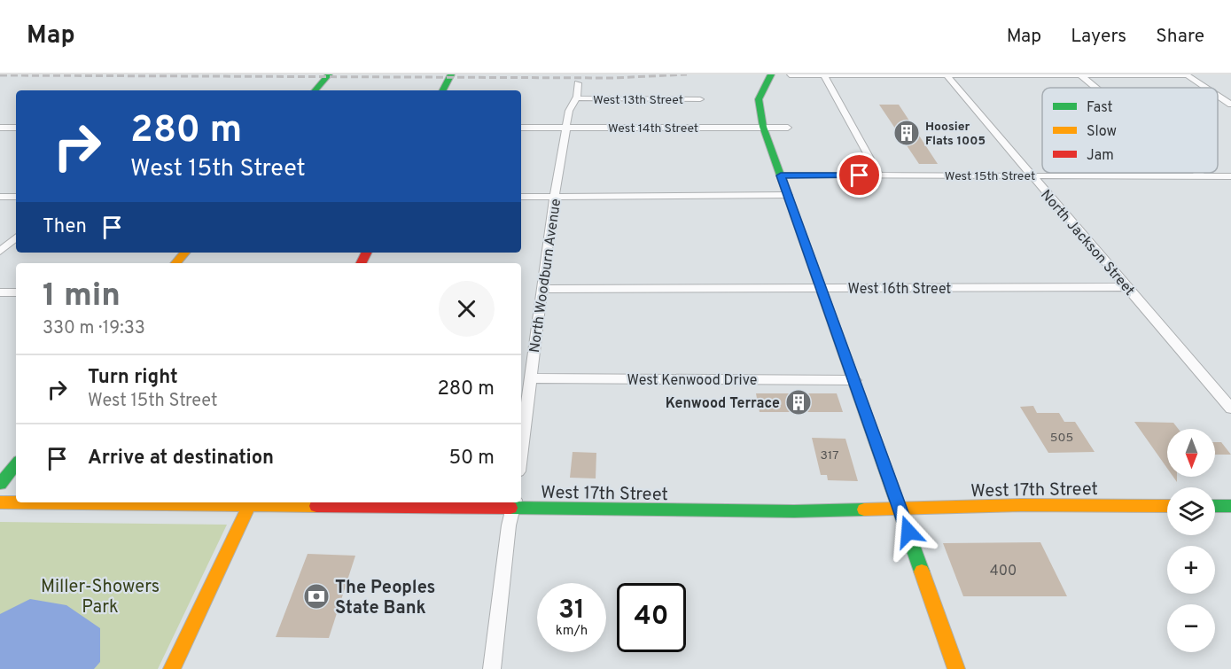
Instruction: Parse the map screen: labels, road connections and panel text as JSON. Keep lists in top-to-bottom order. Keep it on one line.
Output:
{"streets":{"main road":["West 17th Street"],"street":["West 13th Street","West 14th Street","West 15th Street","North Jackson Street","North Woodburn Avenue","West 16th Street","West Kenwood Drive"]},"crossings":[["West 13th Street","North Woodburn Avenue"],["West 14th Street","North Woodburn Avenue"],["West 15th Street","North Jackson Street"],["North Jackson Street","West 16th Street"],["North Woodburn Avenue","West 16th Street"],["North Woodburn Avenue","West Kenwood Drive"]],"parks":["Miller-Showers Park"],"places":{"building":["Hoosier Flats 1005","Kenwood Terrace"],"bank":["The Peoples State Bank"]},"house_numbers":["505","317","400"],"legend":["Fast","Slow","Jam"],"north":"bottom","page":{"header":"Map","nav":["Map","Layers","Share"],"turn":["280 m","West 15th Street"],"then":"Then","heading":["1 min","330 m · 19:33"],"list":[{"name":"Turn right","note":"West 15th Street","value":"280 m"},{"name":"Arrive at destination","value":"50 m"}],"map_buttons":["+","−"],"speed":"31 km/h","limit":"40"}}
